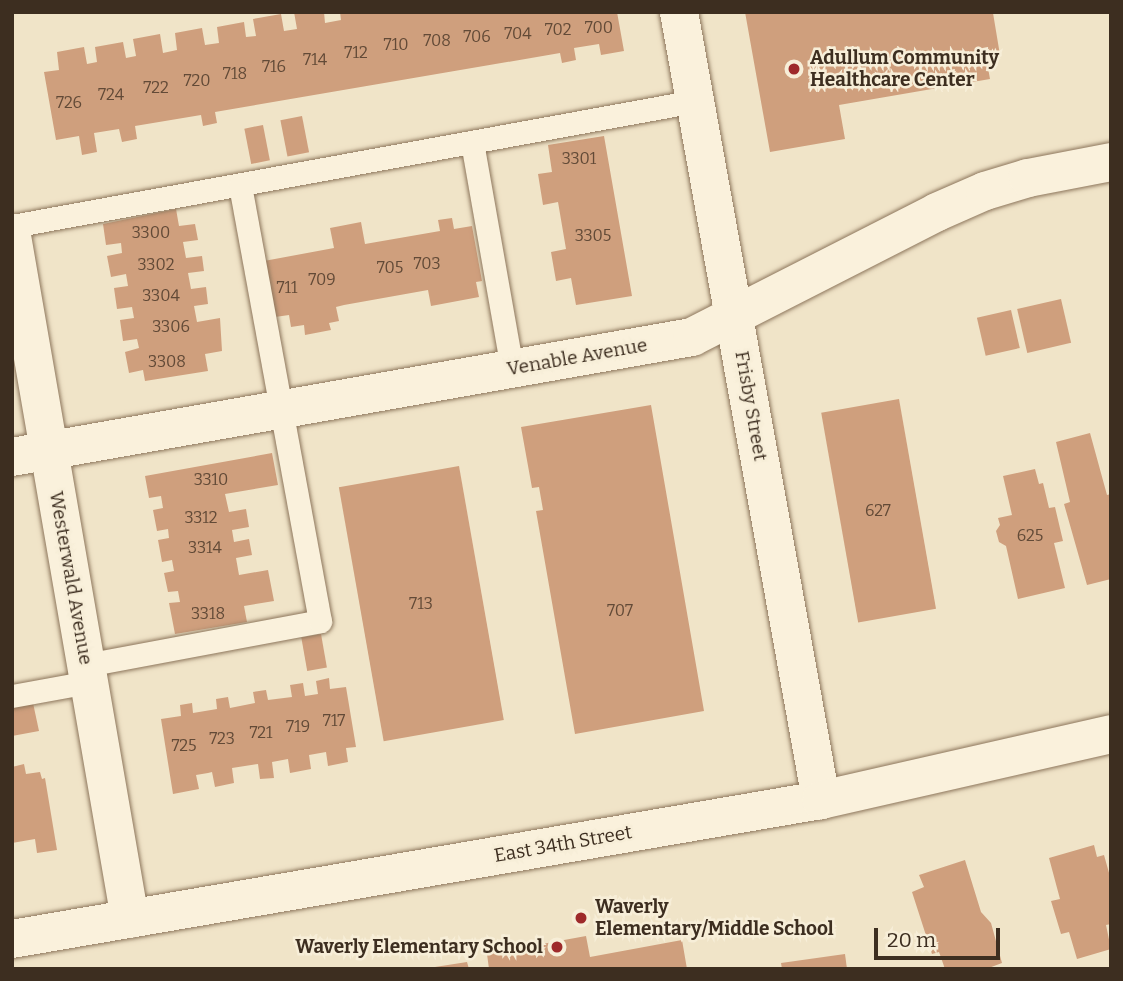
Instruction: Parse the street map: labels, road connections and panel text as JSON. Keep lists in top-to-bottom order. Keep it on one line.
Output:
{"streets":{"street":["Venable Avenue","Frisby Street","Westerwald Avenue","East 34th Street"]},"crossings":[["Venable Avenue","Frisby Street"],["Venable Avenue","Westerwald Avenue"],["Frisby Street","East 34th Street"],["Westerwald Avenue","East 34th Street"]],"places":["Adullum Community Healthcare Center","Waverly Elementary/Middle School","Waverly Elementary School"],"house_numbers":["700","702","704","706","708","710","712","714","716","718","720","722","724","726","3301","3300","3305","703","3302","705","709","711","3304","3306","3308","3310","627","3312","625","3314","713","707","3318","717","719","721","723","725"],"scale_bar":"20 m"}
